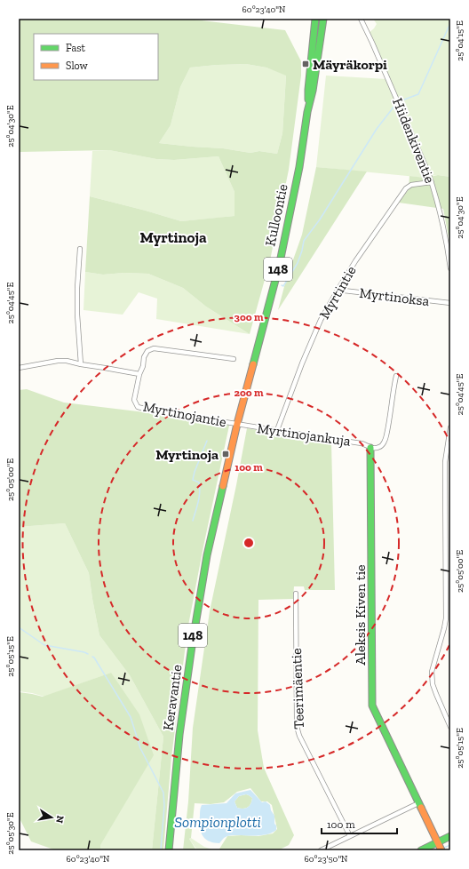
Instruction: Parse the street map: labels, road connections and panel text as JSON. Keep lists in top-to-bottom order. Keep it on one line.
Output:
{"streets":{"main road":["Kulloontie","148","Aleksis Kiven tie","Keravantie"],"street":["Hiidenkiventie","Myrtintie","Myrtinoksa","Myrtinojantie","Myrtinojankuja","Teerimäentie"]},"crossings":[["Hiidenkiventie","Myrtintie"],["Kulloontie","Myrtinojantie"],["Kulloontie","Myrtinojankuja"],["Kulloontie","Keravantie"],["Myrtintie","Myrtinoksa"],["Myrtintie","Myrtinojankuja"],["Myrtinojantie","Myrtinojankuja"],["Myrtinojantie","Keravantie"],["Myrtinojankuja","Aleksis Kiven tie"],["Myrtinojankuja","Keravantie"]],"districts":["Myrtinoja"],"water":["Sompionplotti"],"places":{"transit":["Mäyräkorpi","Myrtinoja"]},"legend":["Fast","Slow"],"scale_bar":"100 m","north":"right","coordinates":["60°23'40\"N","25°04'15\"E","25°04'30\"E","25°04'45\"E","25°05'00\"E","25°05'15\"E","25°05'30\"E","60°23'50\"N"],"rings":["300 m","200 m","100 m"]}
